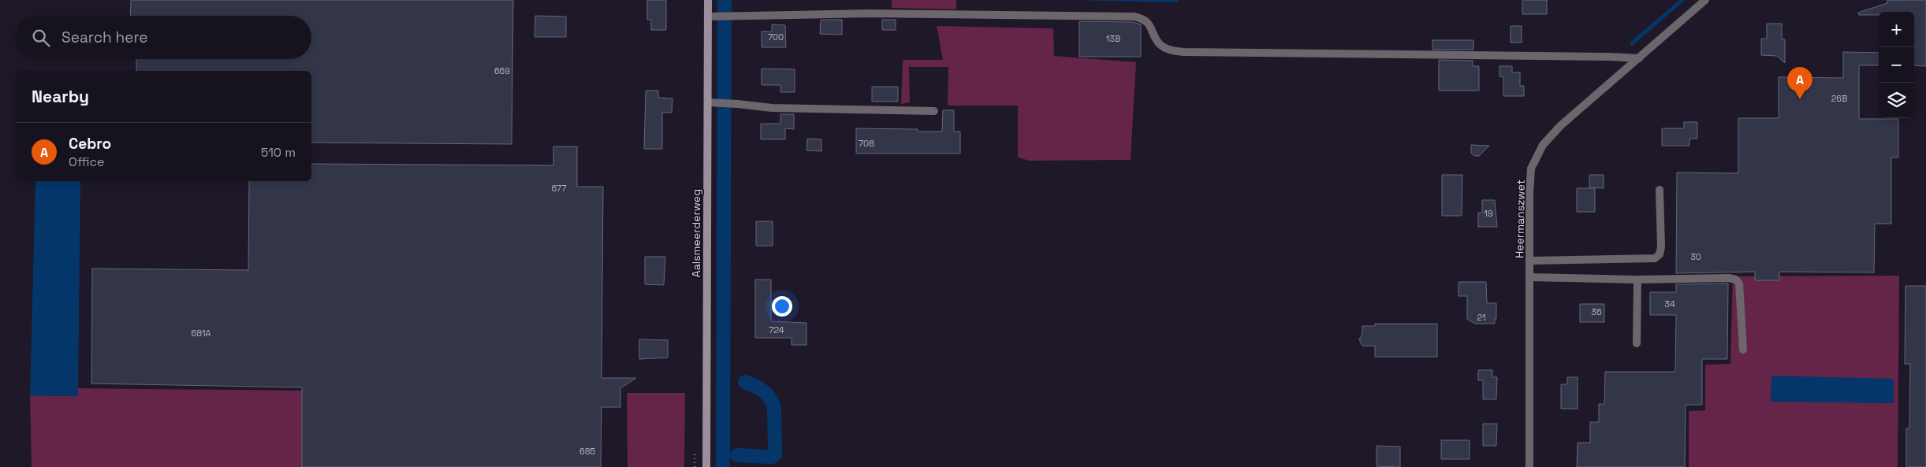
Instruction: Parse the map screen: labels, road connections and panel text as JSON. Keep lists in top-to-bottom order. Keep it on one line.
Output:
{"streets":{"street":["Heermanszwet","Aalsmeerderweg"]},"house_numbers":["700","13B","669","26B","708","677","19","30","34","36","21","724","681A","685"],"page":{"map_buttons":["+","−"],"search":"Search here","pins":"A","heading":"Nearby","list":[{"mark":"A","name":"Cebro","note":"Office","value":"510 m"}]}}
